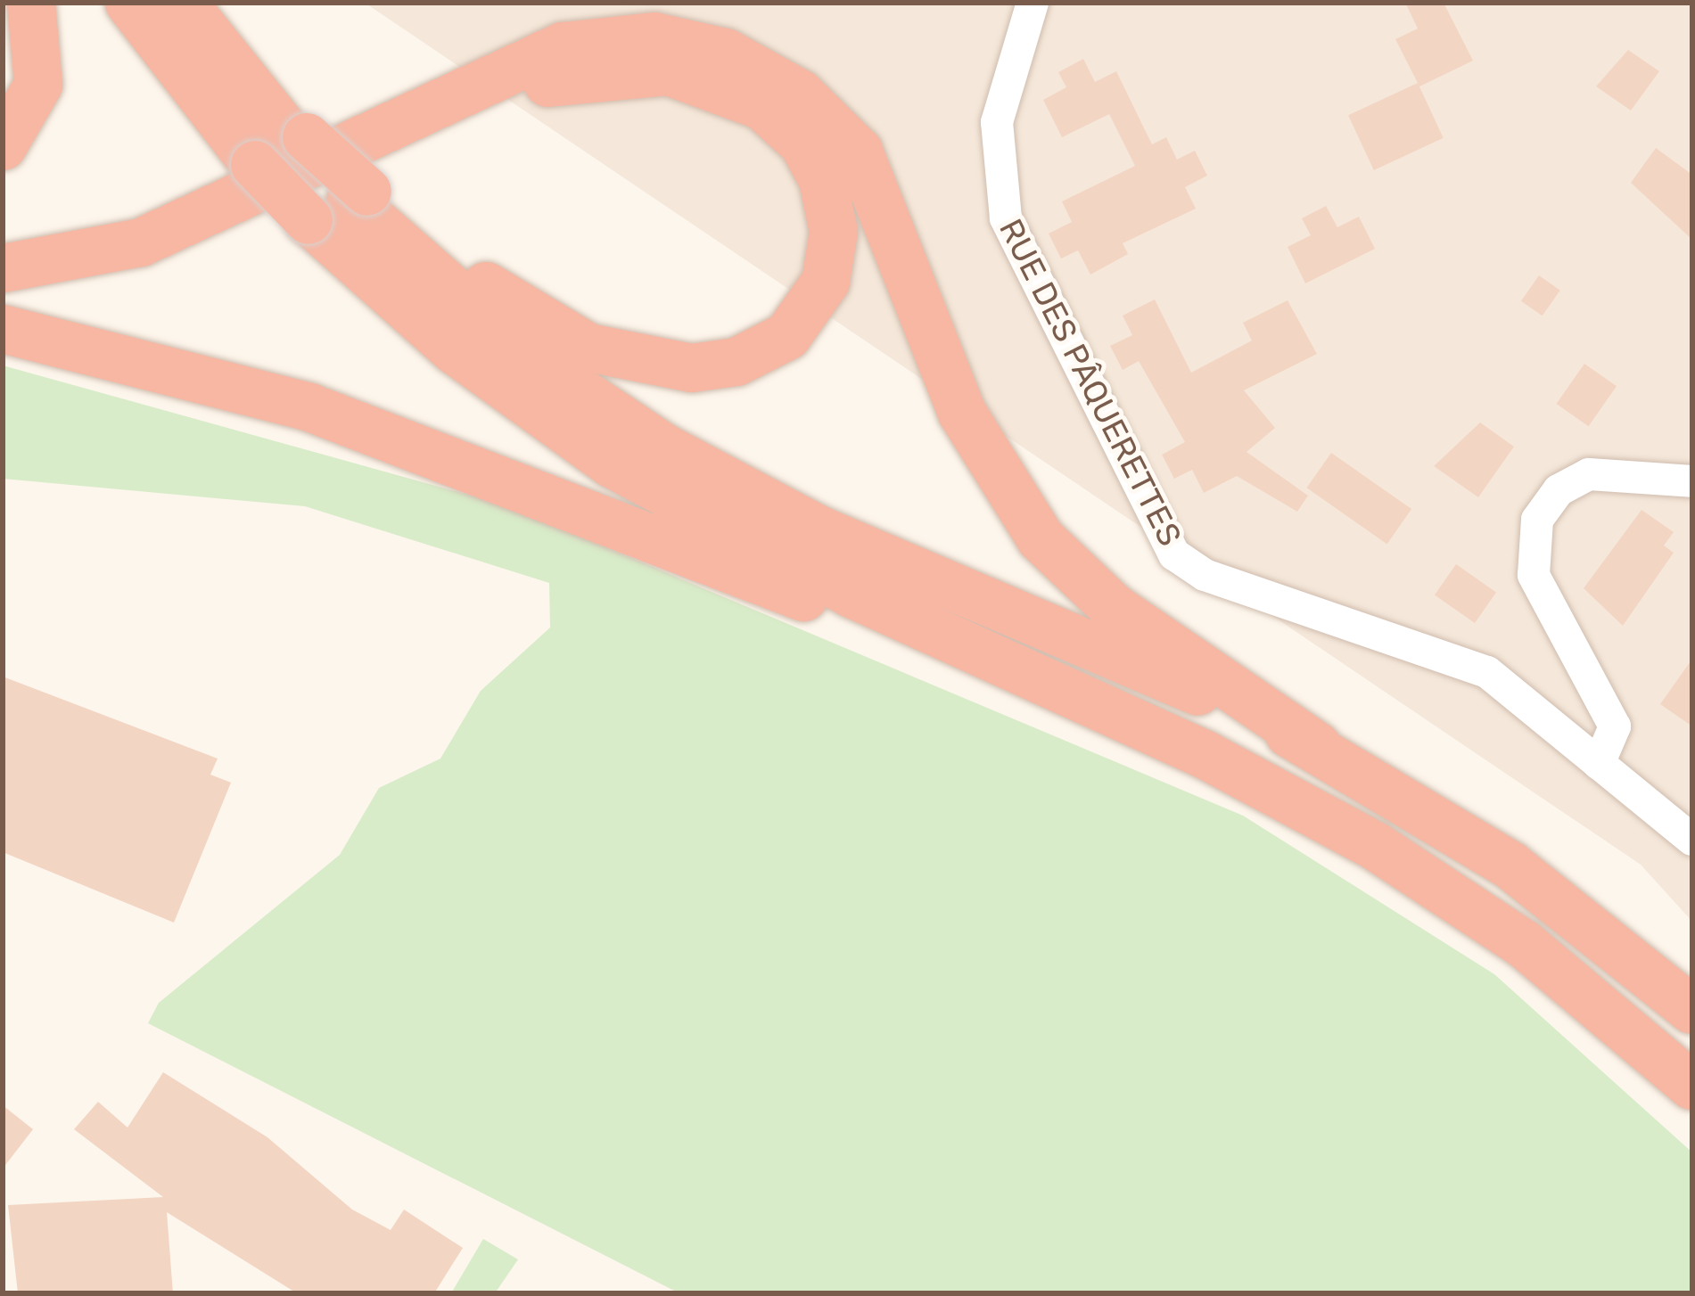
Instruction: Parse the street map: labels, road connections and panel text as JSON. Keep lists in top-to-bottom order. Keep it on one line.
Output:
{"streets":{"street":["RUE DES PÂQUERETTES"]}}
